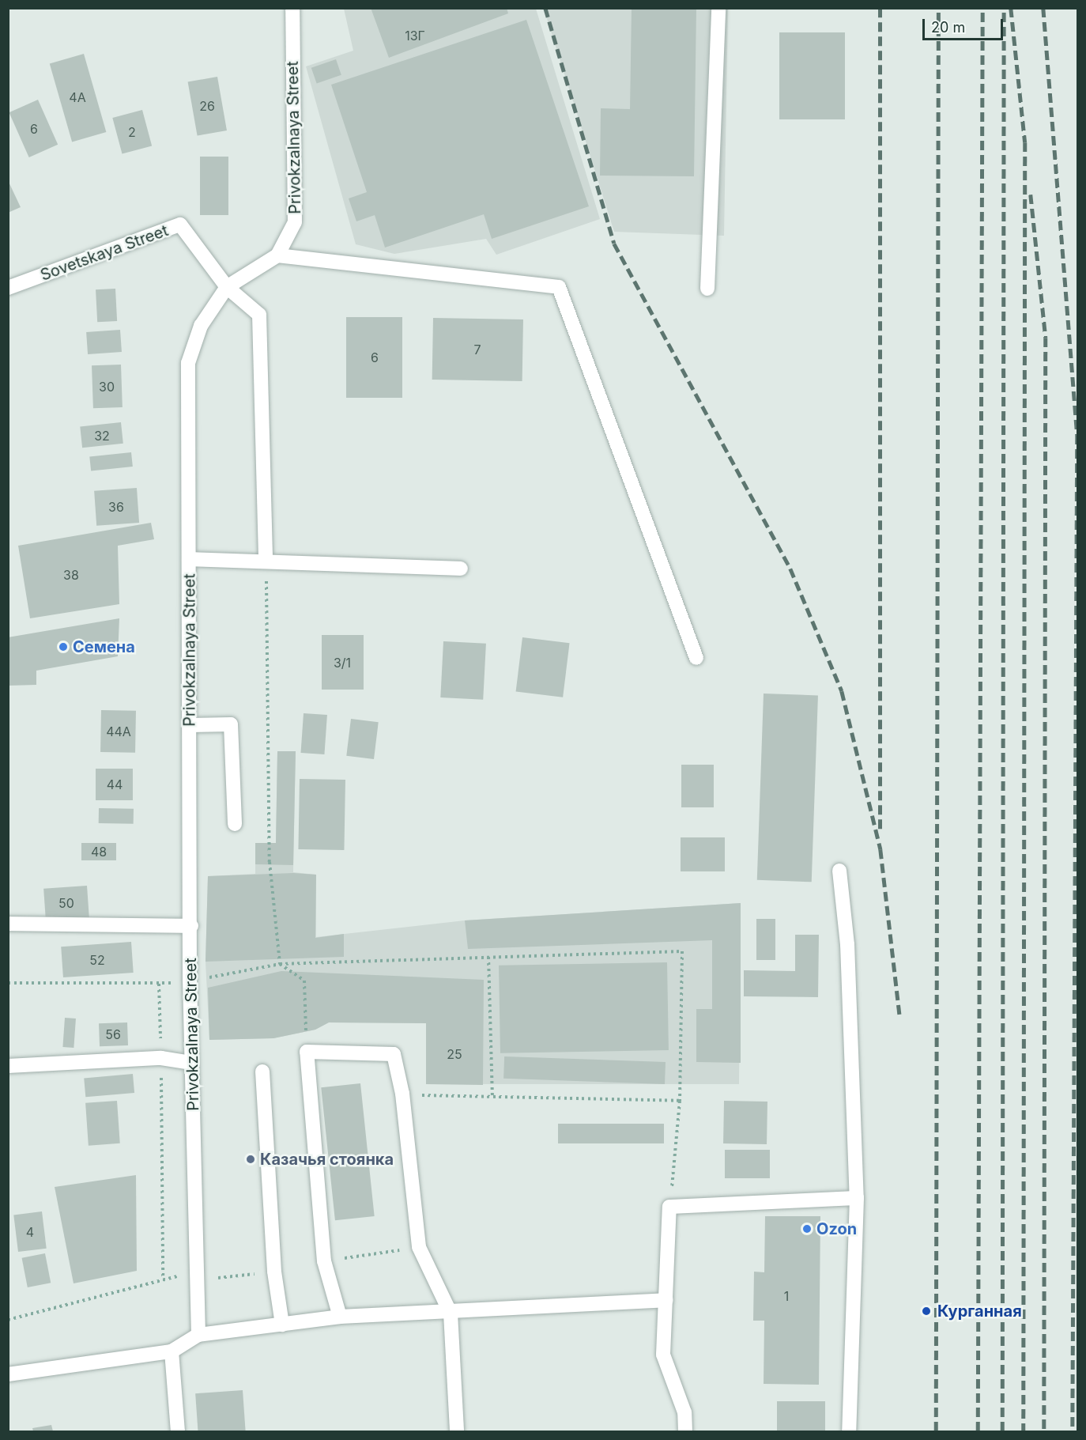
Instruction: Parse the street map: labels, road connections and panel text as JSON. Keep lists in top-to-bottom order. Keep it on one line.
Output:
{"streets":{"street":["Privokzalnaya Street","Sovetskaya Street"]},"crossings":[["Privokzalnaya Street","Sovetskaya Street"]],"places":["Семена","Казачья стоянка","Ozon","Курганная"],"house_numbers":["13Г","4А","26","6","2","7","6","30","32","36","38","3/1","44А","44","48","50","52","56","25","4","1"],"scale_bar":"20 m"}
